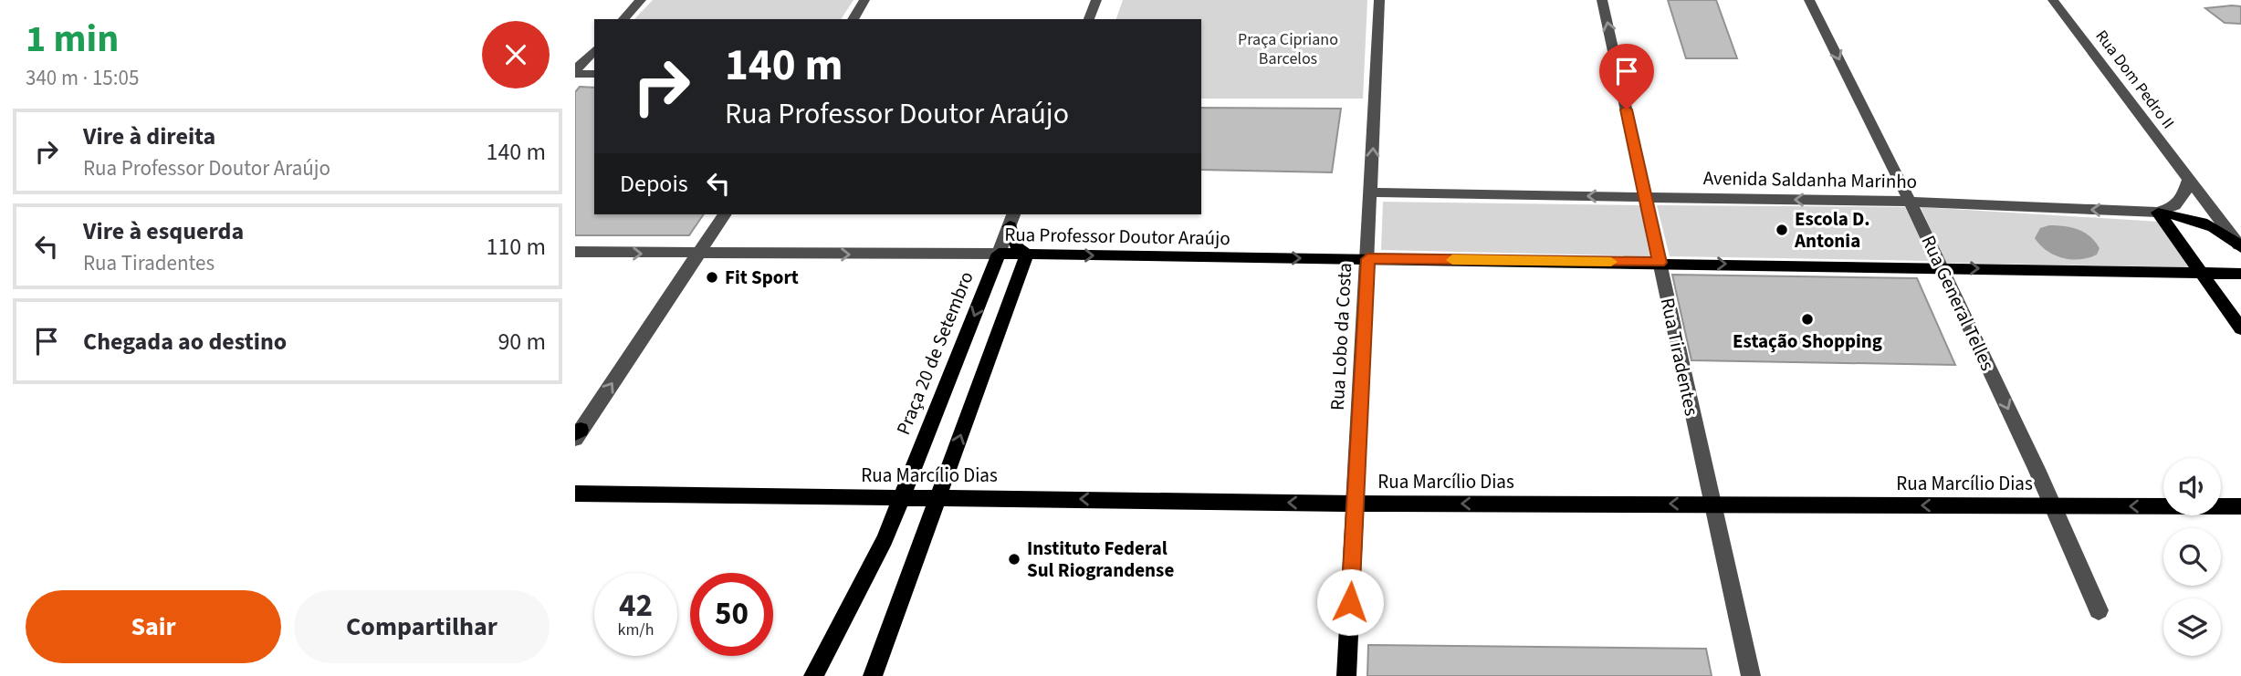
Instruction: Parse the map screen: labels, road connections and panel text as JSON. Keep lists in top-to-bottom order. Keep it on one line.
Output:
{"streets":{"main road":["Avenida Saldanha Marinho","Rua Professor Doutor Araújo","Rua Lobo da Costa","Praça 20 de Setembro","Rua Marcílio Dias"],"street":["Rua Dom Pedro II","Rua General Telles","Rua Tiradentes"]},"crossings":[["Rua Dom Pedro II","Avenida Saldanha Marinho"],["Avenida Saldanha Marinho","Rua General Telles"],["Avenida Saldanha Marinho","Rua Lobo da Costa"],["Avenida Saldanha Marinho","Rua Tiradentes"],["Rua Professor Doutor Araújo","Rua Lobo da Costa"],["Rua Professor Doutor Araújo","Praça 20 de Setembro"],["Rua Professor Doutor Araújo","Rua Tiradentes"],["Rua General Telles","Rua Marcílio Dias"],["Rua Lobo da Costa","Rua Marcílio Dias"],["Praça 20 de Setembro","Rua Marcílio Dias"],["Rua Tiradentes","Rua Marcílio Dias"]],"one_way":["Avenida Saldanha Marinho","Rua Professor Doutor Araújo","Rua General Telles","Rua Marcílio Dias"],"parks":["Praça Cipriano Barcelos"],"places":["Escola D. Antonia","Fit Sport","Estação Shopping","Instituto Federal Sul Riograndense"],"page":{"heading":["1 min","340 m · 15:05"],"turn":["140 m","Rua Professor Doutor Araújo"],"list":[{"name":"Vire à direita","note":"Rua Professor Doutor Araújo","value":"140 m"},{"name":"Vire à esquerda","note":"Rua Tiradentes","value":"110 m"},{"name":"Chegada ao destino","value":"90 m"}],"then":"Depois","speed":"42 km/h","limit":"50","buttons":["Sair","Compartilhar"]}}
